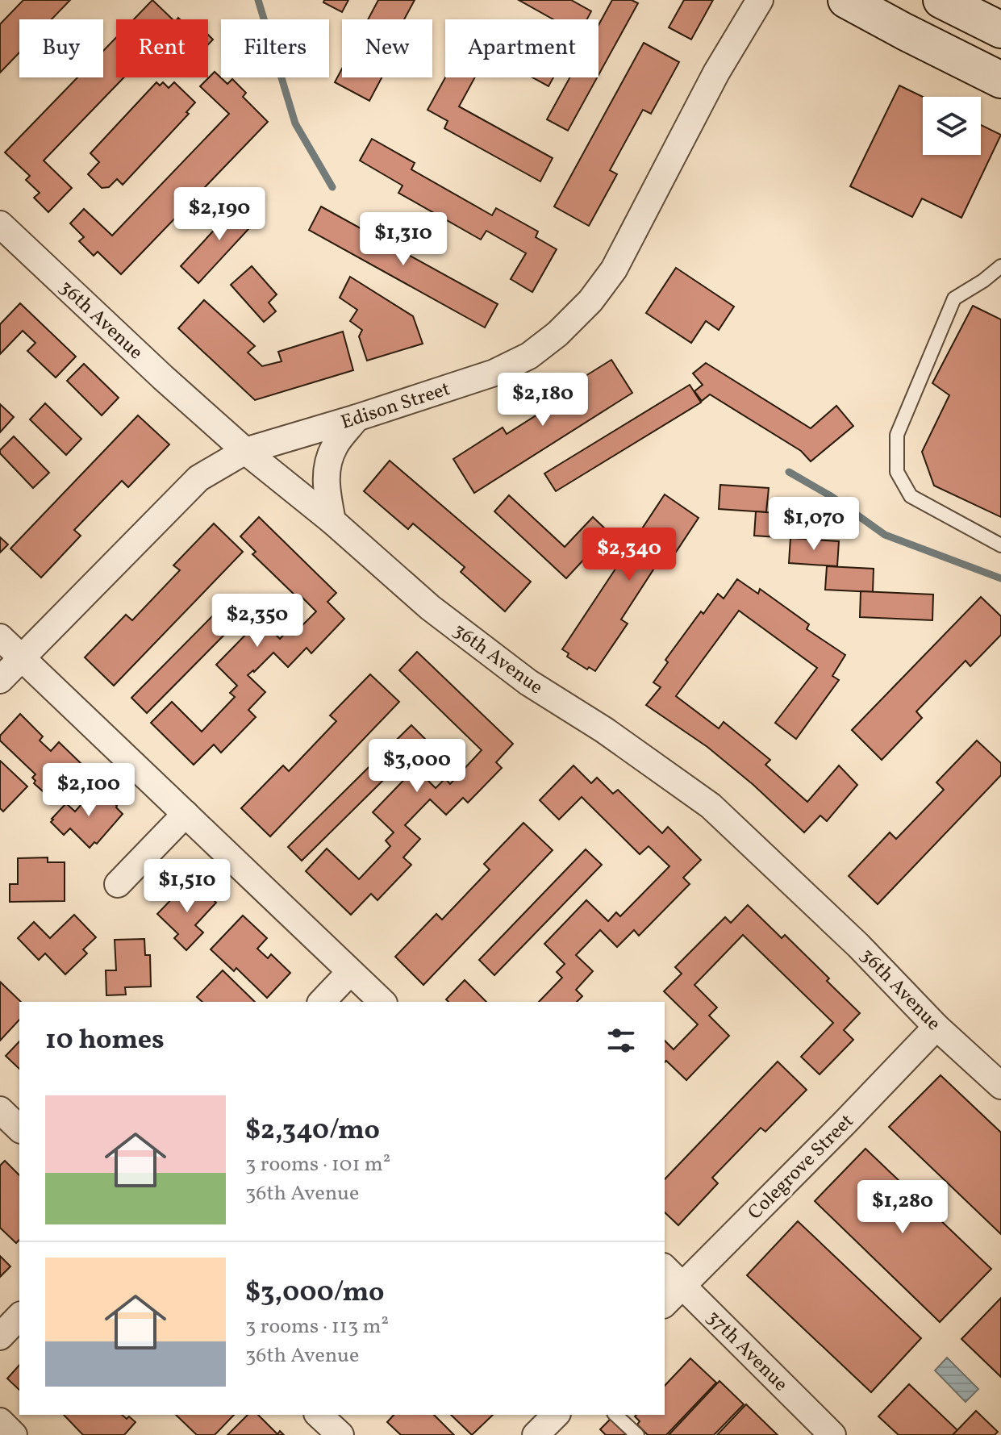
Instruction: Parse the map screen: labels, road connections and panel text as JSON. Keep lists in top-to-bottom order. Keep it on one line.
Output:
{"streets":{"street":["36th Avenue","Edison Street","Colegrove Street","37th Avenue"]},"crossings":[["36th Avenue","Edison Street"],["36th Avenue","Colegrove Street"],["Colegrove Street","37th Avenue"]],"page":{"chip":["Buy","Rent","Filters","New","Apartment"],"price":["$2,190","$1,310","$2,180","$1,070","$2,340","$2,350","$3,000","$2,100","$1,510","$1,280"],"heading":"10 homes","list":[{"name":"$2,340/mo","note":"3 rooms · 101 m² · 36th Avenue"},{"name":"$3,000/mo","note":"3 rooms · 113 m² · 36th Avenue"}]}}
